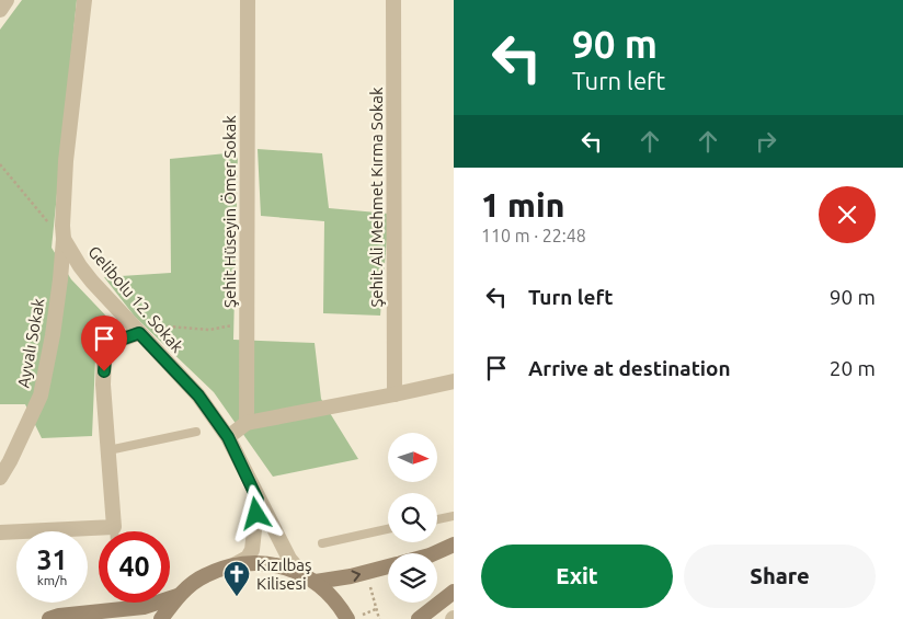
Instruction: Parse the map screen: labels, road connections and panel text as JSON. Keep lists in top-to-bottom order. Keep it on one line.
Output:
{"streets":{"street":["Şehit Ali Mehmet Kırma Sokak","Şehit Hüseyin Ömer Sokak","Gelibolu 12. Sokak","Ayvalı Sokak"]},"crossings":[["Gelibolu 12. Sokak","Ayvalı Sokak"]],"places":{"church":["Kızılbaş Kilisesi"]},"north":"right","page":{"turn":["90 m","Turn left"],"heading":["1 min","110 m · 22:48"],"list":[{"name":"Turn left","value":"90 m"},{"name":"Arrive at destination","value":"20 m"}],"speed":"31 km/h","limit":"40","buttons":["Exit","Share"]}}
